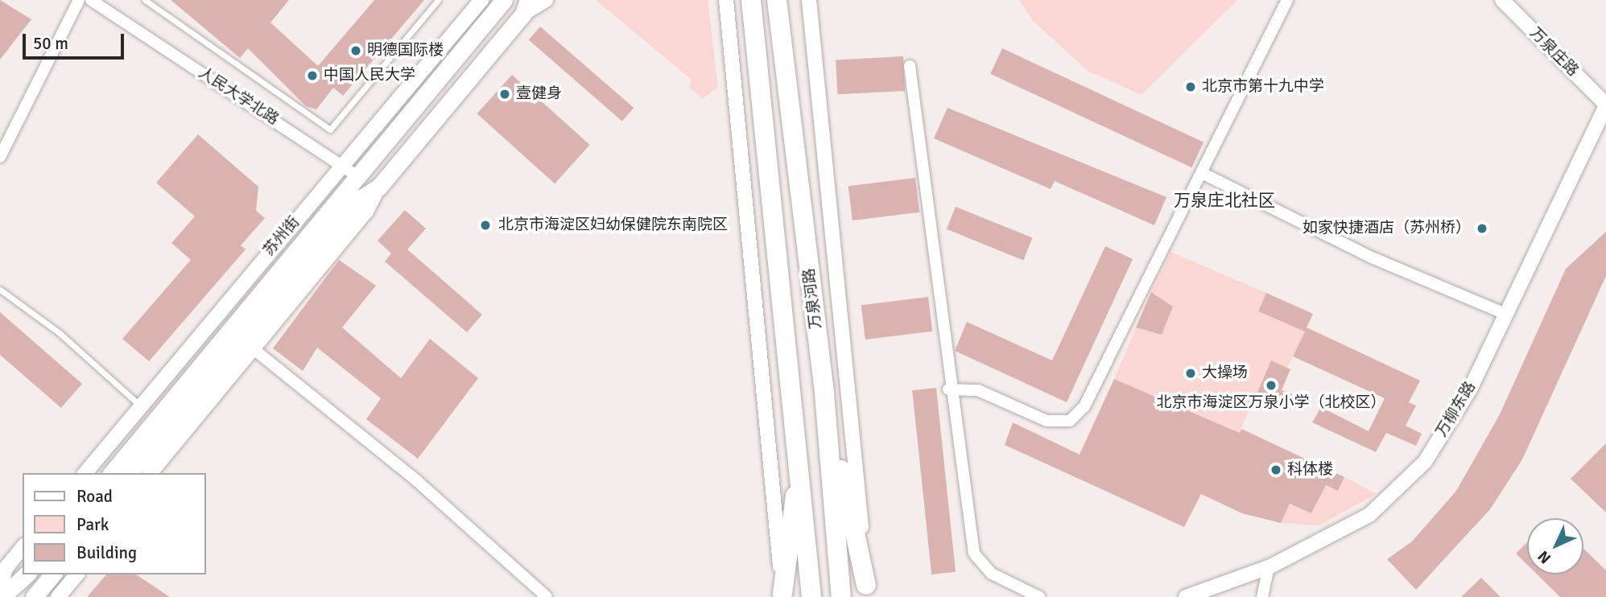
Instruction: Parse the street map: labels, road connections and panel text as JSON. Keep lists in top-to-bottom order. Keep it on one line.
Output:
{"streets":{"highway":["万泉河路"],"main road":["苏州街"],"street":["万泉庄路","人民大学北路","万柳东路"]},"crossings":[["万泉庄路","万柳东路"],["人民大学北路","苏州街"]],"districts":["万泉庄北社区"],"places":["明德国际楼","中国人民大学","北京市第十九中学","壹健身","北京市海淀区妇幼保健院东南院区","如家快捷酒店（苏州桥）","大操场","北京市海淀区万泉小学（北校区）","科体楼"],"legend":["Road","Park","Building"],"scale_bar":"50 m","north":"bottom left"}
